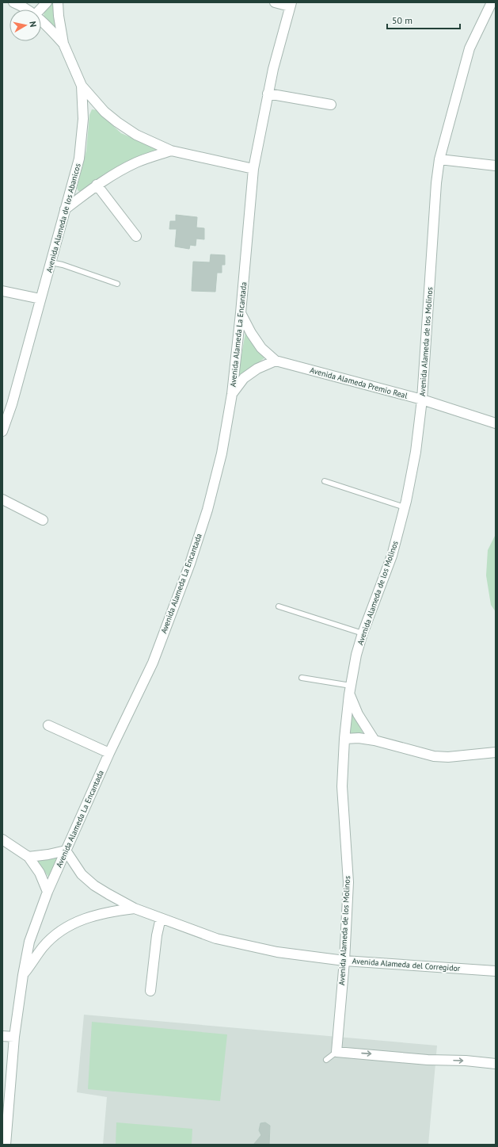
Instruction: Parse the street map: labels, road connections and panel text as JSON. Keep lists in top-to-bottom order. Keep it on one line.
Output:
{"streets":{"street":["Avenida Alameda de los Abanicos","Avenida Alameda La Encantada","Avenida Alameda de los Molinos","Avenida Alameda Premio Real","Avenida Alameda del Corregidor"]},"crossings":[["Avenida Alameda La Encantada","Avenida Alameda Premio Real"],["Avenida Alameda La Encantada","Avenida Alameda del Corregidor"],["Avenida Alameda de los Molinos","Avenida Alameda Premio Real"],["Avenida Alameda de los Molinos","Avenida Alameda del Corregidor"]],"scale_bar":"50 m","north":"right"}
